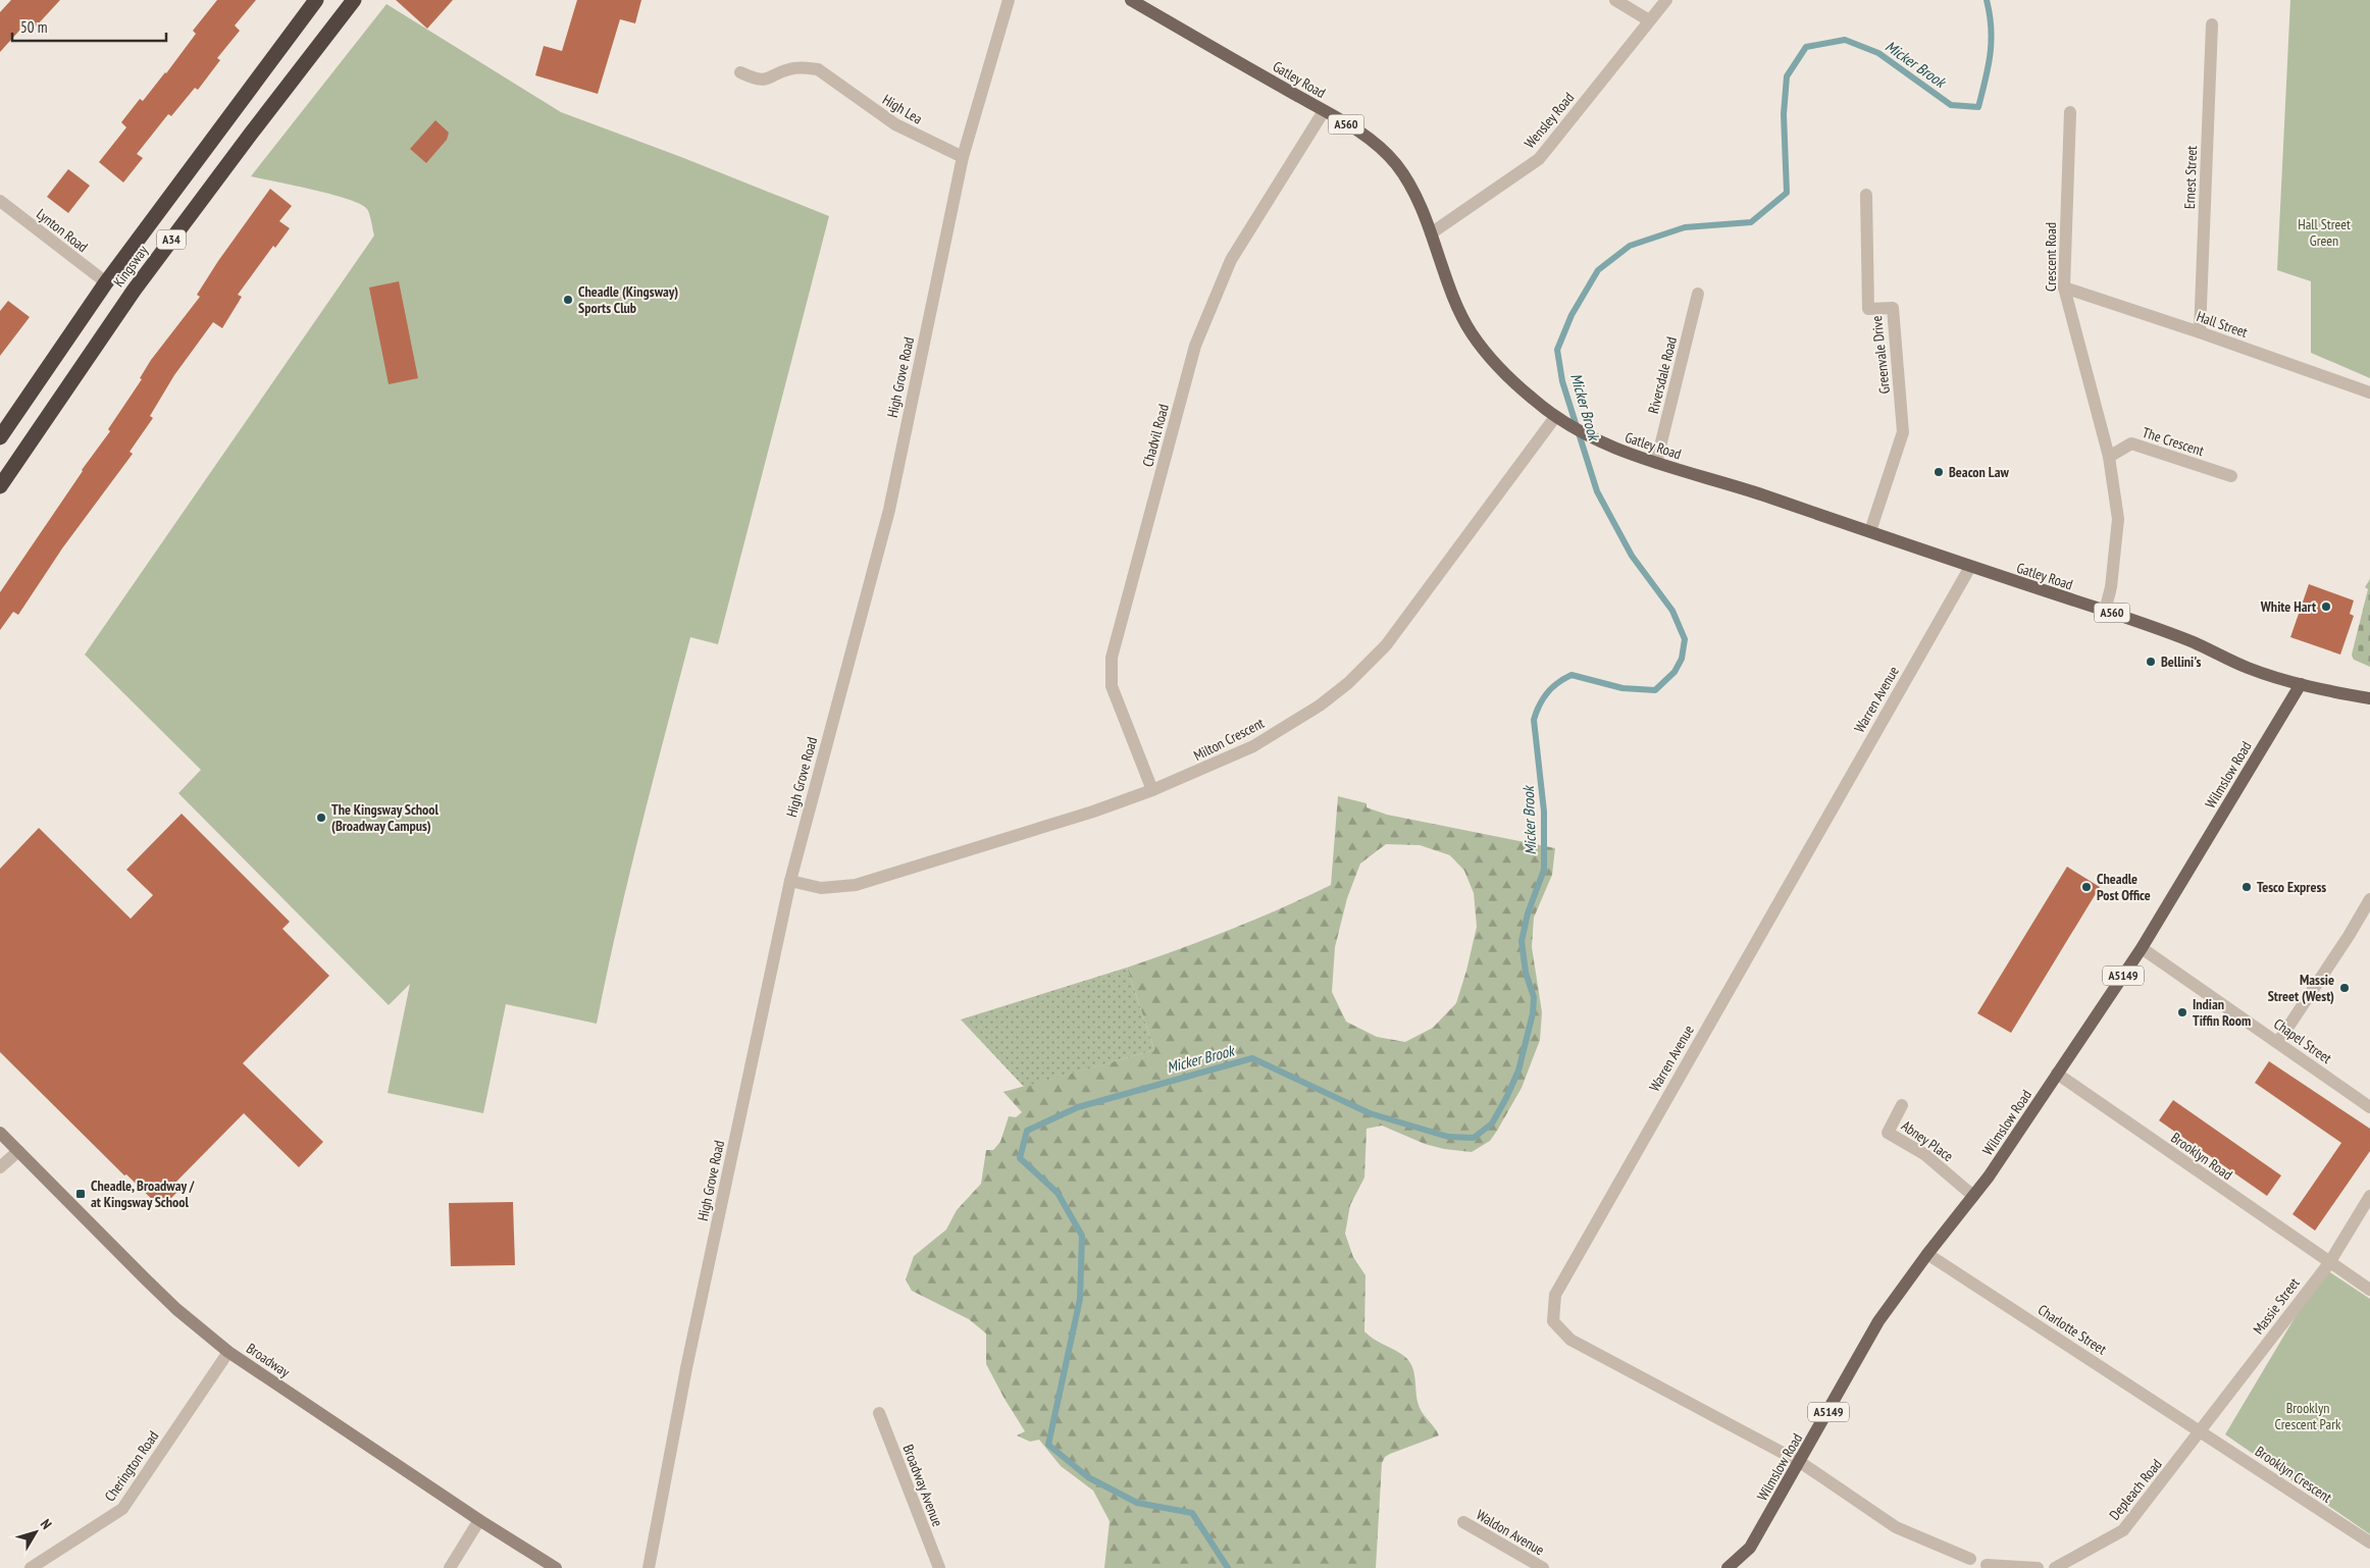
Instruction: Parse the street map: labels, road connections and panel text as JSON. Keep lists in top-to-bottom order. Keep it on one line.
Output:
{"streets":{"highway":["A34","Kingsway"],"main road":["Gatley Road","A560","Wilmslow Road","A5149"],"street":["High Lea","Wensley Road","Ernest Street","Lynton Road","Crescent Road","Hall Street","Greenvale Drive","Riversdale Road","High Grove Road","Chadvil Road","The Crescent","Warren Avenue","Milton Crescent","Chapel Street","Abney Place","Brooklyn Road","Massie Street","Charlotte Street","Broadway","Cherington Road","Brooklyn Crescent","Broadway Avenue","Depleach Road","Waldon Avenue"]},"crossings":[["Gatley Road","Wensley Road"],["Gatley Road","A560"],["Gatley Road","Greenvale Drive"],["Gatley Road","Riversdale Road"],["Gatley Road","Chadvil Road"],["Gatley Road","Warren Avenue"],["Gatley Road","Milton Crescent"],["Gatley Road","Wilmslow Road"],["High Lea","High Grove Road"],["A560","Wilmslow Road"],["Ernest Street","Hall Street"],["Lynton Road","Kingsway"],["Crescent Road","Hall Street"],["Crescent Road","The Crescent"],["High Grove Road","Milton Crescent"],["Chadvil Road","Milton Crescent"],["Warren Avenue","Wilmslow Road"],["Wilmslow Road","Chapel Street"],["Wilmslow Road","Abney Place"],["Wilmslow Road","Brooklyn Road"],["Wilmslow Road","Charlotte Street"],["Brooklyn Road","Massie Street"],["Massie Street","Charlotte Street"],["Massie Street","Brooklyn Crescent"],["Massie Street","Depleach Road"],["Charlotte Street","Brooklyn Crescent"],["Charlotte Street","Depleach Road"],["Broadway","Cherington Road"],["Brooklyn Crescent","Depleach Road"]],"water":["Micker Brook"],"parks":["Hall Street Green","Brooklyn Crescent Park"],"places":{"other":["Cheadle (Kingsway) Sports Club","Beacon Law","White Hart","Bellini's","The Kingsway School (Broadway Campus)","Cheadle Post Office","Tesco Express","Massie Street (West)","Indian Tiffin Room"],"transit":["Cheadle, Broadway / at Kingsway School"]},"scale_bar":"50 m","north":"top right"}
